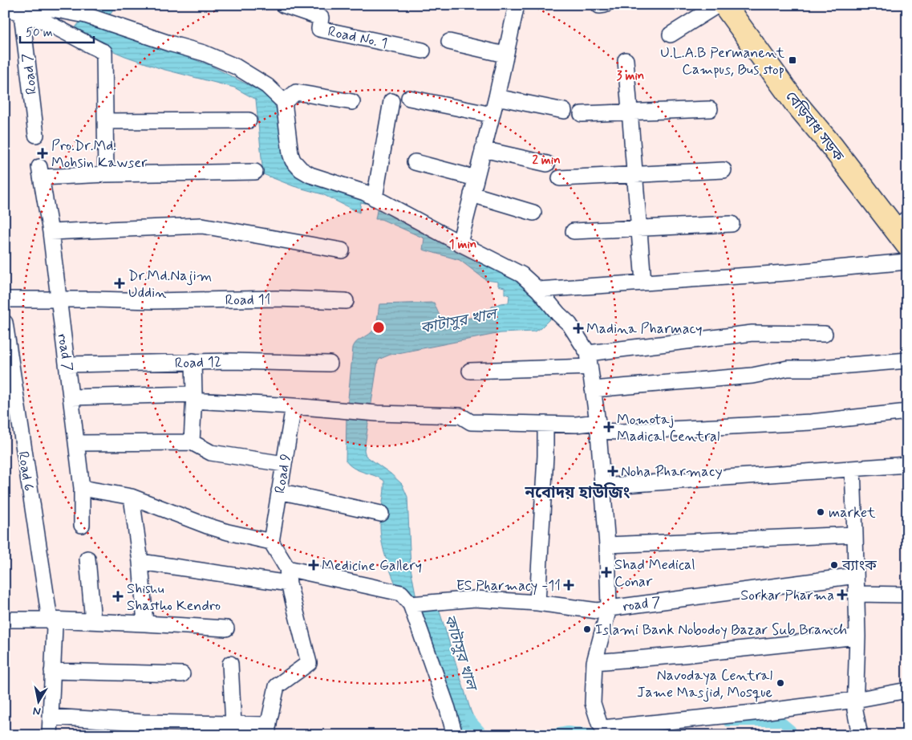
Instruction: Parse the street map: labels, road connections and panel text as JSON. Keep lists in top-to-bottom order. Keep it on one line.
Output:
{"streets":{"highway":["বেড়িবাধ সড়ক"],"street":["Road No. 1","Road 7","Road 11","road 7","Road 12","Road 6","Road 9"]},"crossings":[["Road 11","road 7"],["road 7","Road 12"]],"districts":["নবোদয় হাউজিং"],"water":["কাটাসুর খাল"],"places":{"transit":["U.L.A.B Permanent Campus, Bus stop"],"health":["Pro.Dr.Md. Mohsin Kawser","Dr.Md.Najim Uddin","Madina Pharmacy","Momotaj Madical Central","Noha Pharmacy","Medicine Gallery","Shad Medical Conar","ES Pharmacy -11","Sorkar Pharma","Shishu Shastho Kendro"],"other":["market","ব্যাংক","Islami Bank Nobodoy Bazar Sub Branch","Navodaya Central Jame Masjid, Mosque"]},"scale_bar":"50 m","north":"bottom","rings":["3 min","2 min","1 min"]}
